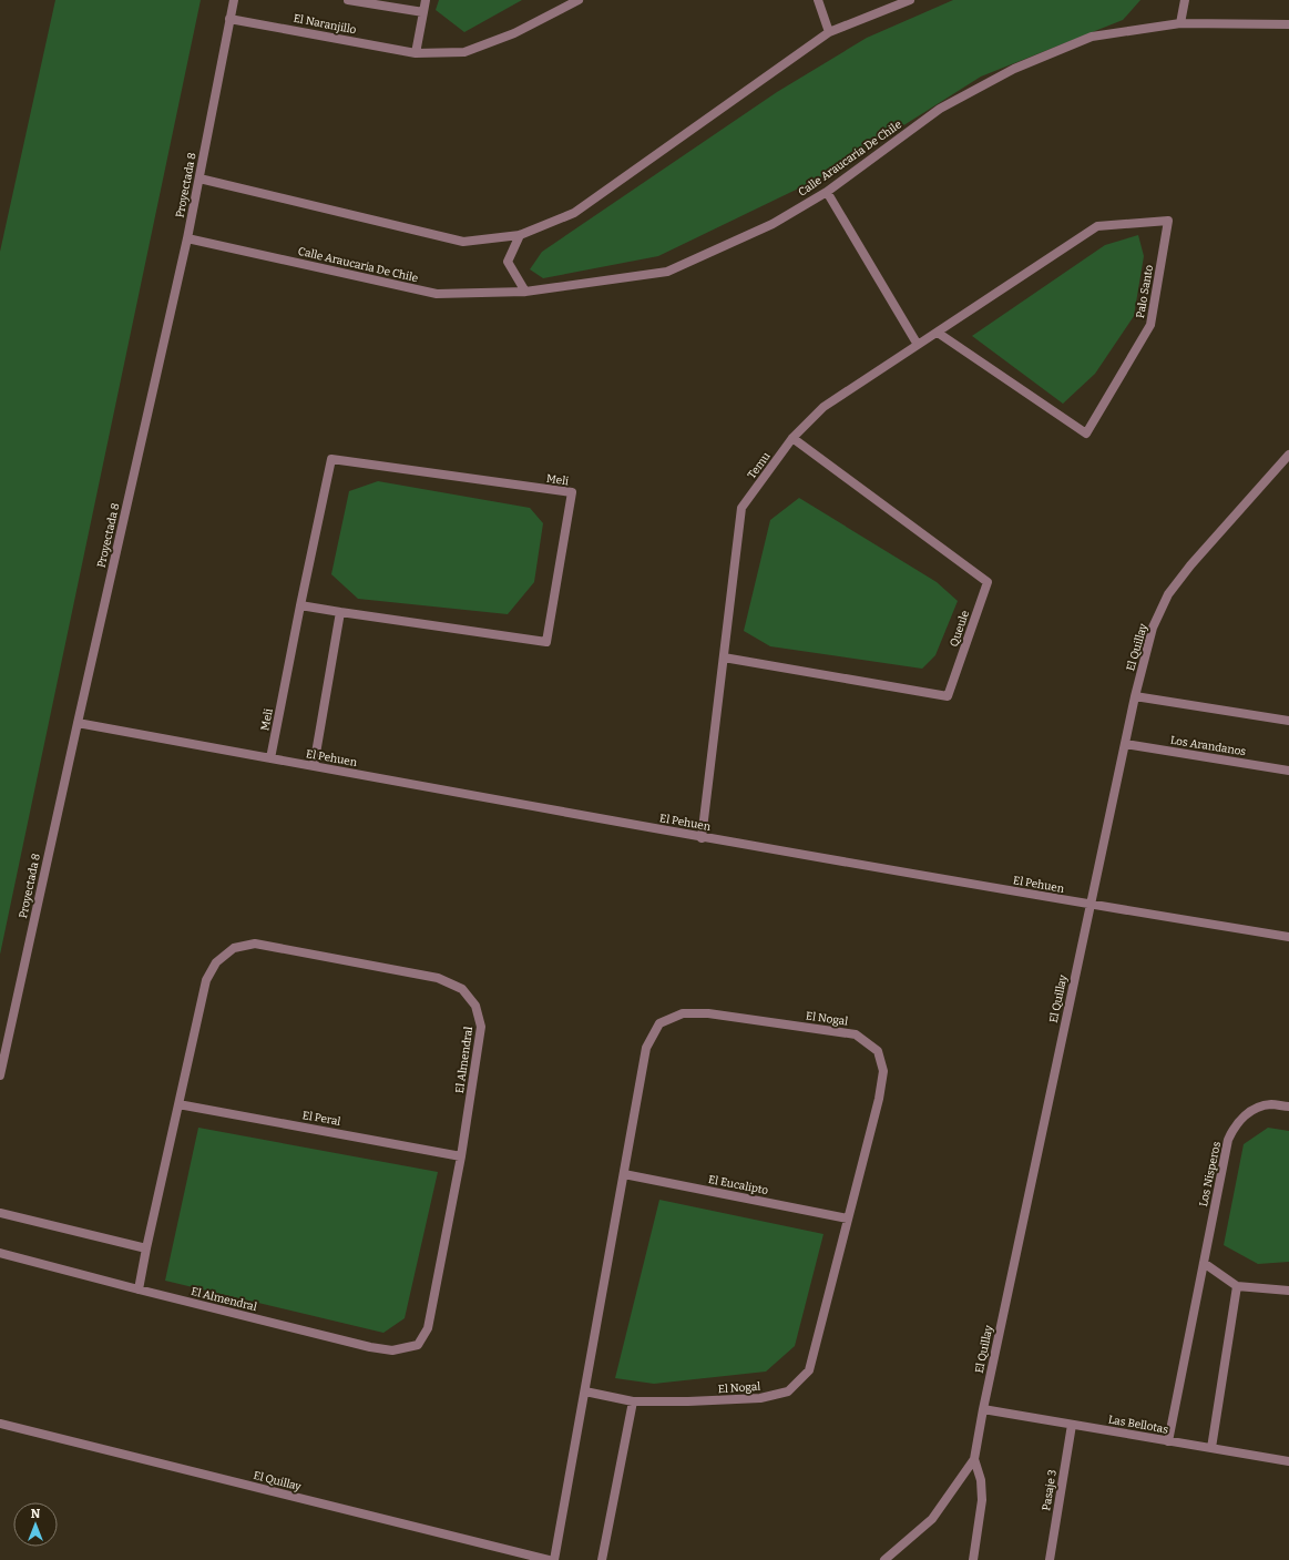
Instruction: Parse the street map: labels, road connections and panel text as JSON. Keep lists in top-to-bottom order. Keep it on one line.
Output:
{"streets":{"street":["El Naranjillo","Calle Araucaria De Chile","Proyectada 8","Palo Santo","Temu","Meli","Queule","El Quillay","Los Arandanos","El Pehuen","El Nogal","El Almendral","El Peral","Los Nisperos","El Eucalipto","Las Bellotas","Pasaje 3"]},"crossings":[["El Naranjillo","Proyectada 8"],["Calle Araucaria De Chile","Proyectada 8"],["Proyectada 8","El Pehuen"],["Palo Santo","Temu"],["Temu","Queule"],["Temu","El Pehuen"],["Meli","El Pehuen"],["El Quillay","Los Arandanos"],["El Quillay","El Pehuen"],["El Quillay","Las Bellotas"],["El Nogal","El Eucalipto"],["El Almendral","El Peral"],["Los Nisperos","Las Bellotas"],["Las Bellotas","Pasaje 3"]],"north":"top"}
